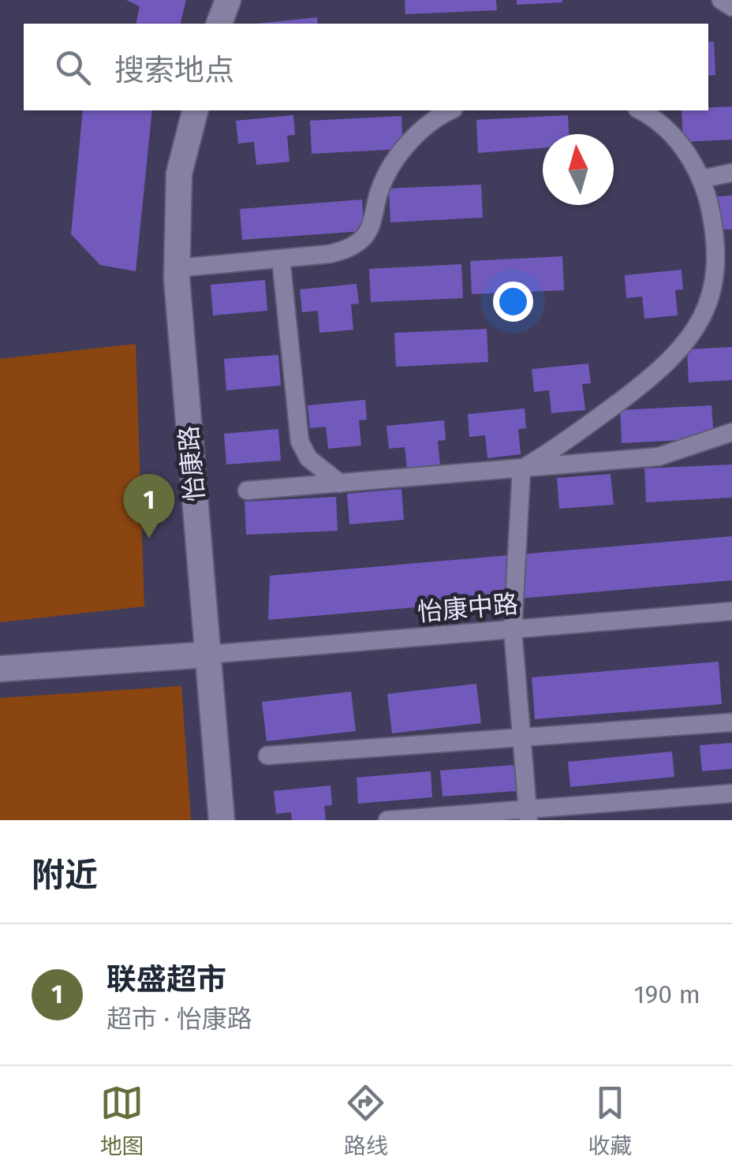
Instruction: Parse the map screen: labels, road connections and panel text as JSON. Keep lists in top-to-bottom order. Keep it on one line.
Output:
{"streets":{"street":["怡康路","怡康中路"]},"crossings":[["怡康路","怡康中路"]],"north":"top","page":{"search":"搜索地点","pins":"1","heading":"附近","list":[{"mark":"1","name":"联盛超市","note":"超市 · 怡康路","value":"190 m"}],"nav":["地图","路线","收藏"]}}
